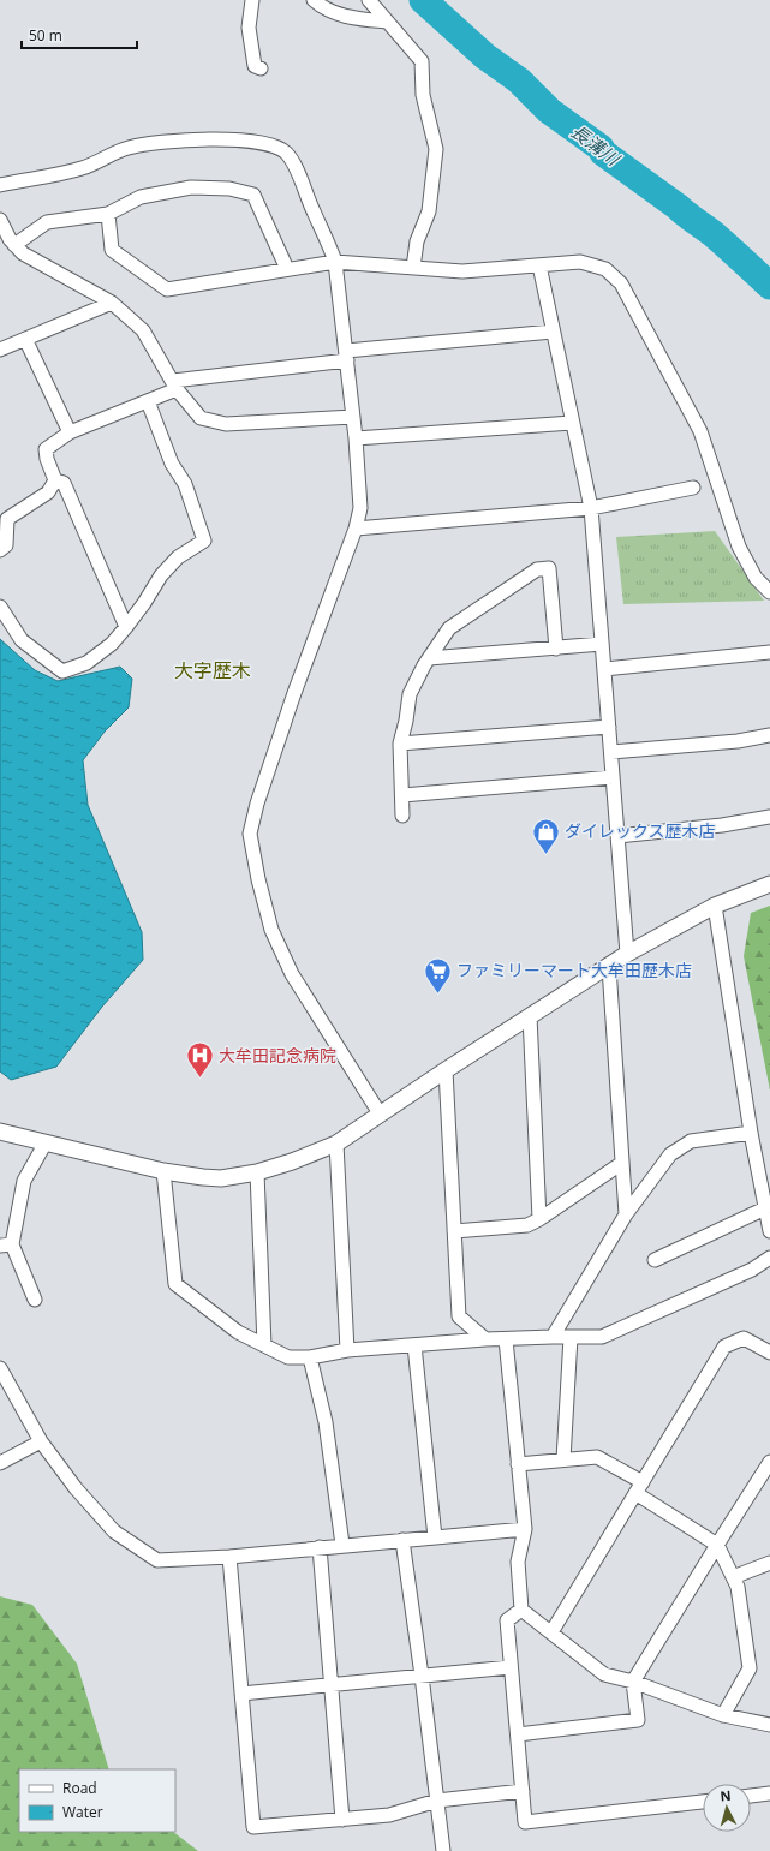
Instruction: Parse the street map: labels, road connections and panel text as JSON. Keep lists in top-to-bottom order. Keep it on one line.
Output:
{"districts":["大字歴木"],"water":["長溝川"],"places":{"shop":["ダイレックス歴木店"],"supermarket":["ファミリーマート大牟田歴木店"],"hospital":["大牟田記念病院"]},"legend":["Road","Water"],"scale_bar":"50 m","north":"top"}
